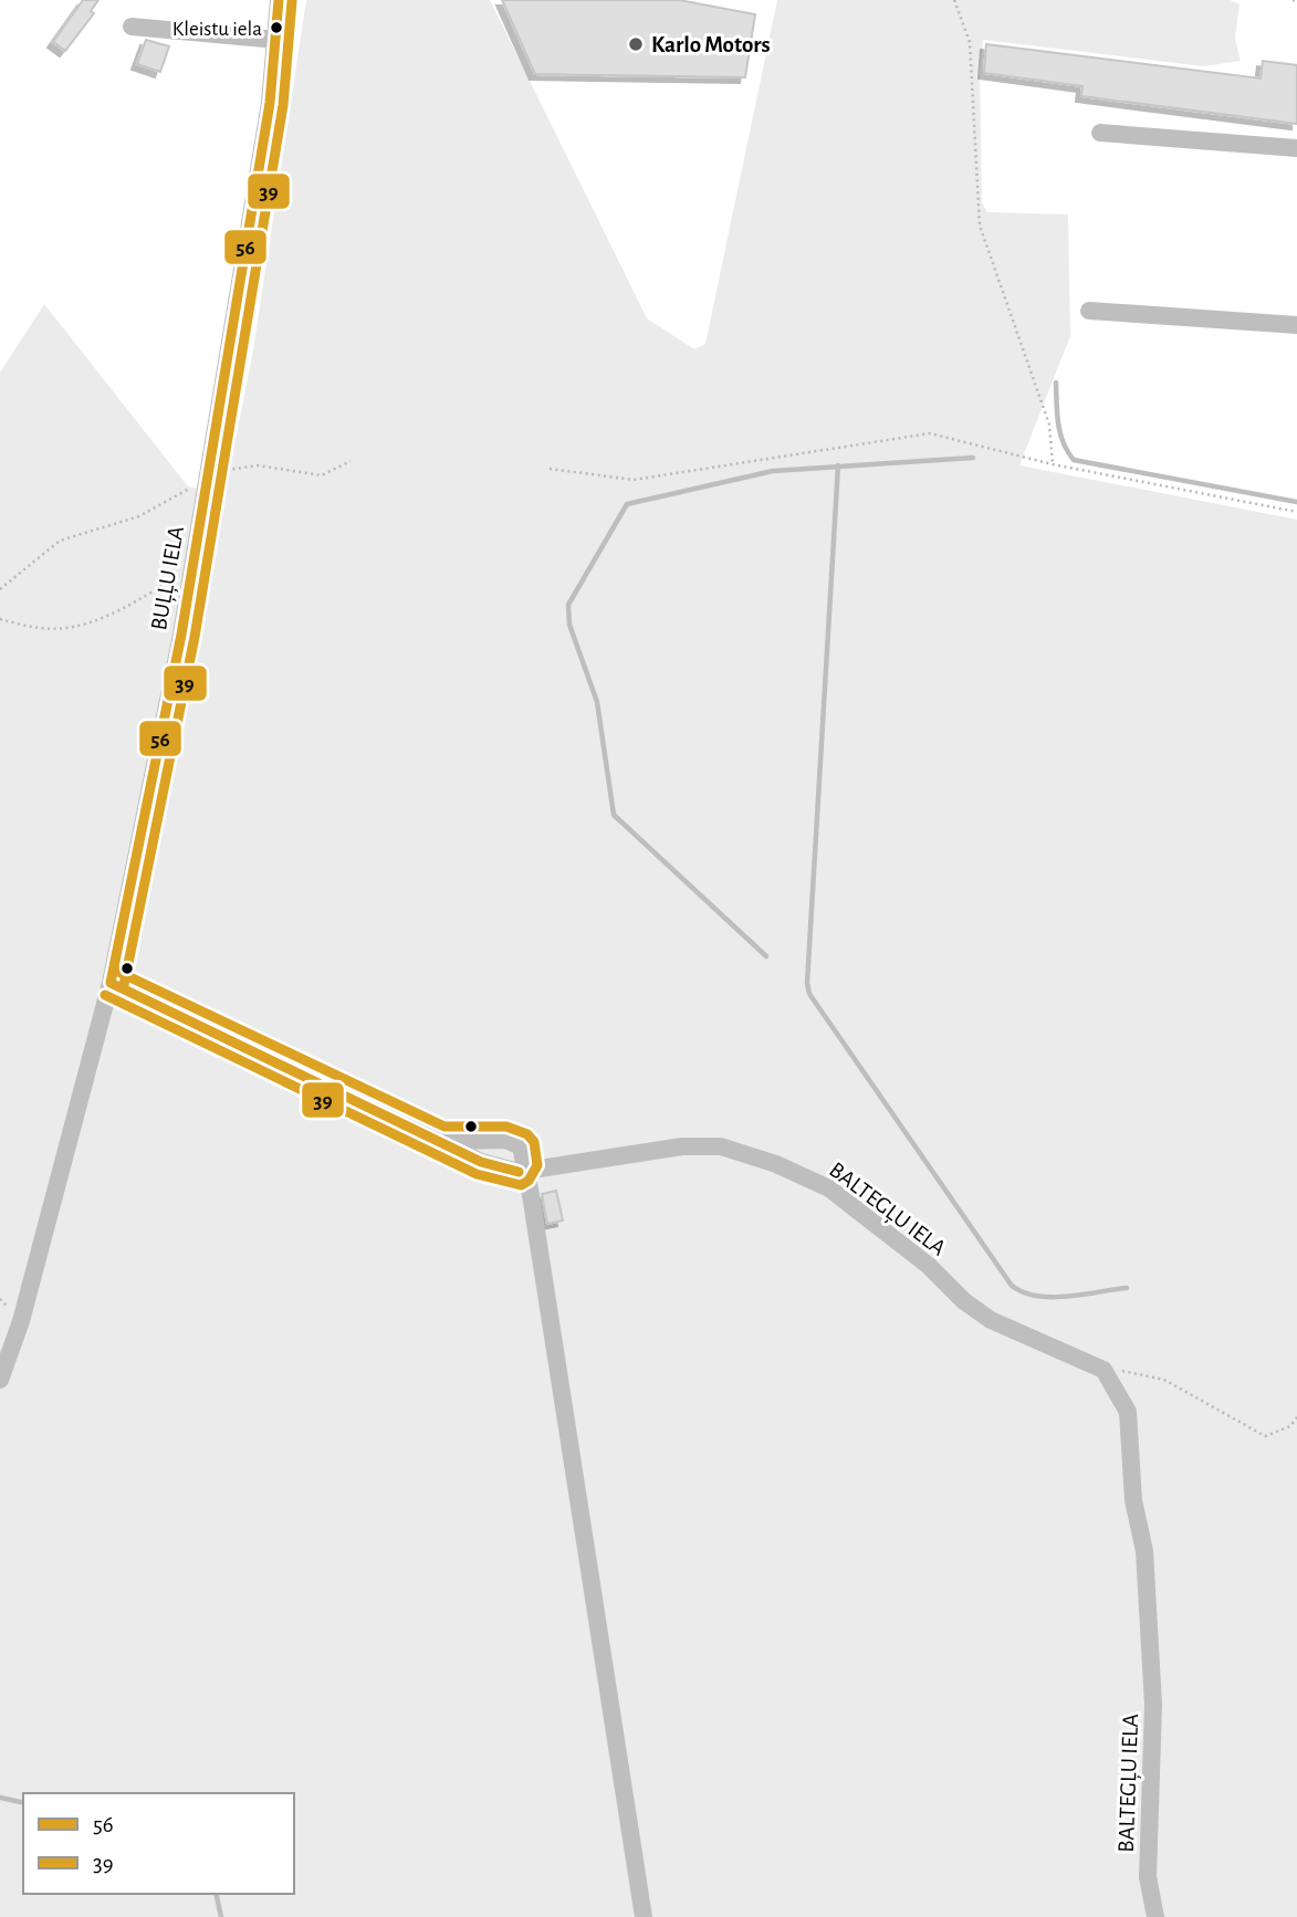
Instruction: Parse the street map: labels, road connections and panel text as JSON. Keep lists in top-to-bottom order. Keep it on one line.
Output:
{"streets":{"street":["BUĻĻU IELA","BALTEGĻU IELA"]},"crossings":[["BUĻĻU IELA","BALTEGĻU IELA"]],"places":["Kleistu iela","Karlo Motors"],"lines":["transit line 56","transit line 39"],"legend":["56","39"]}
